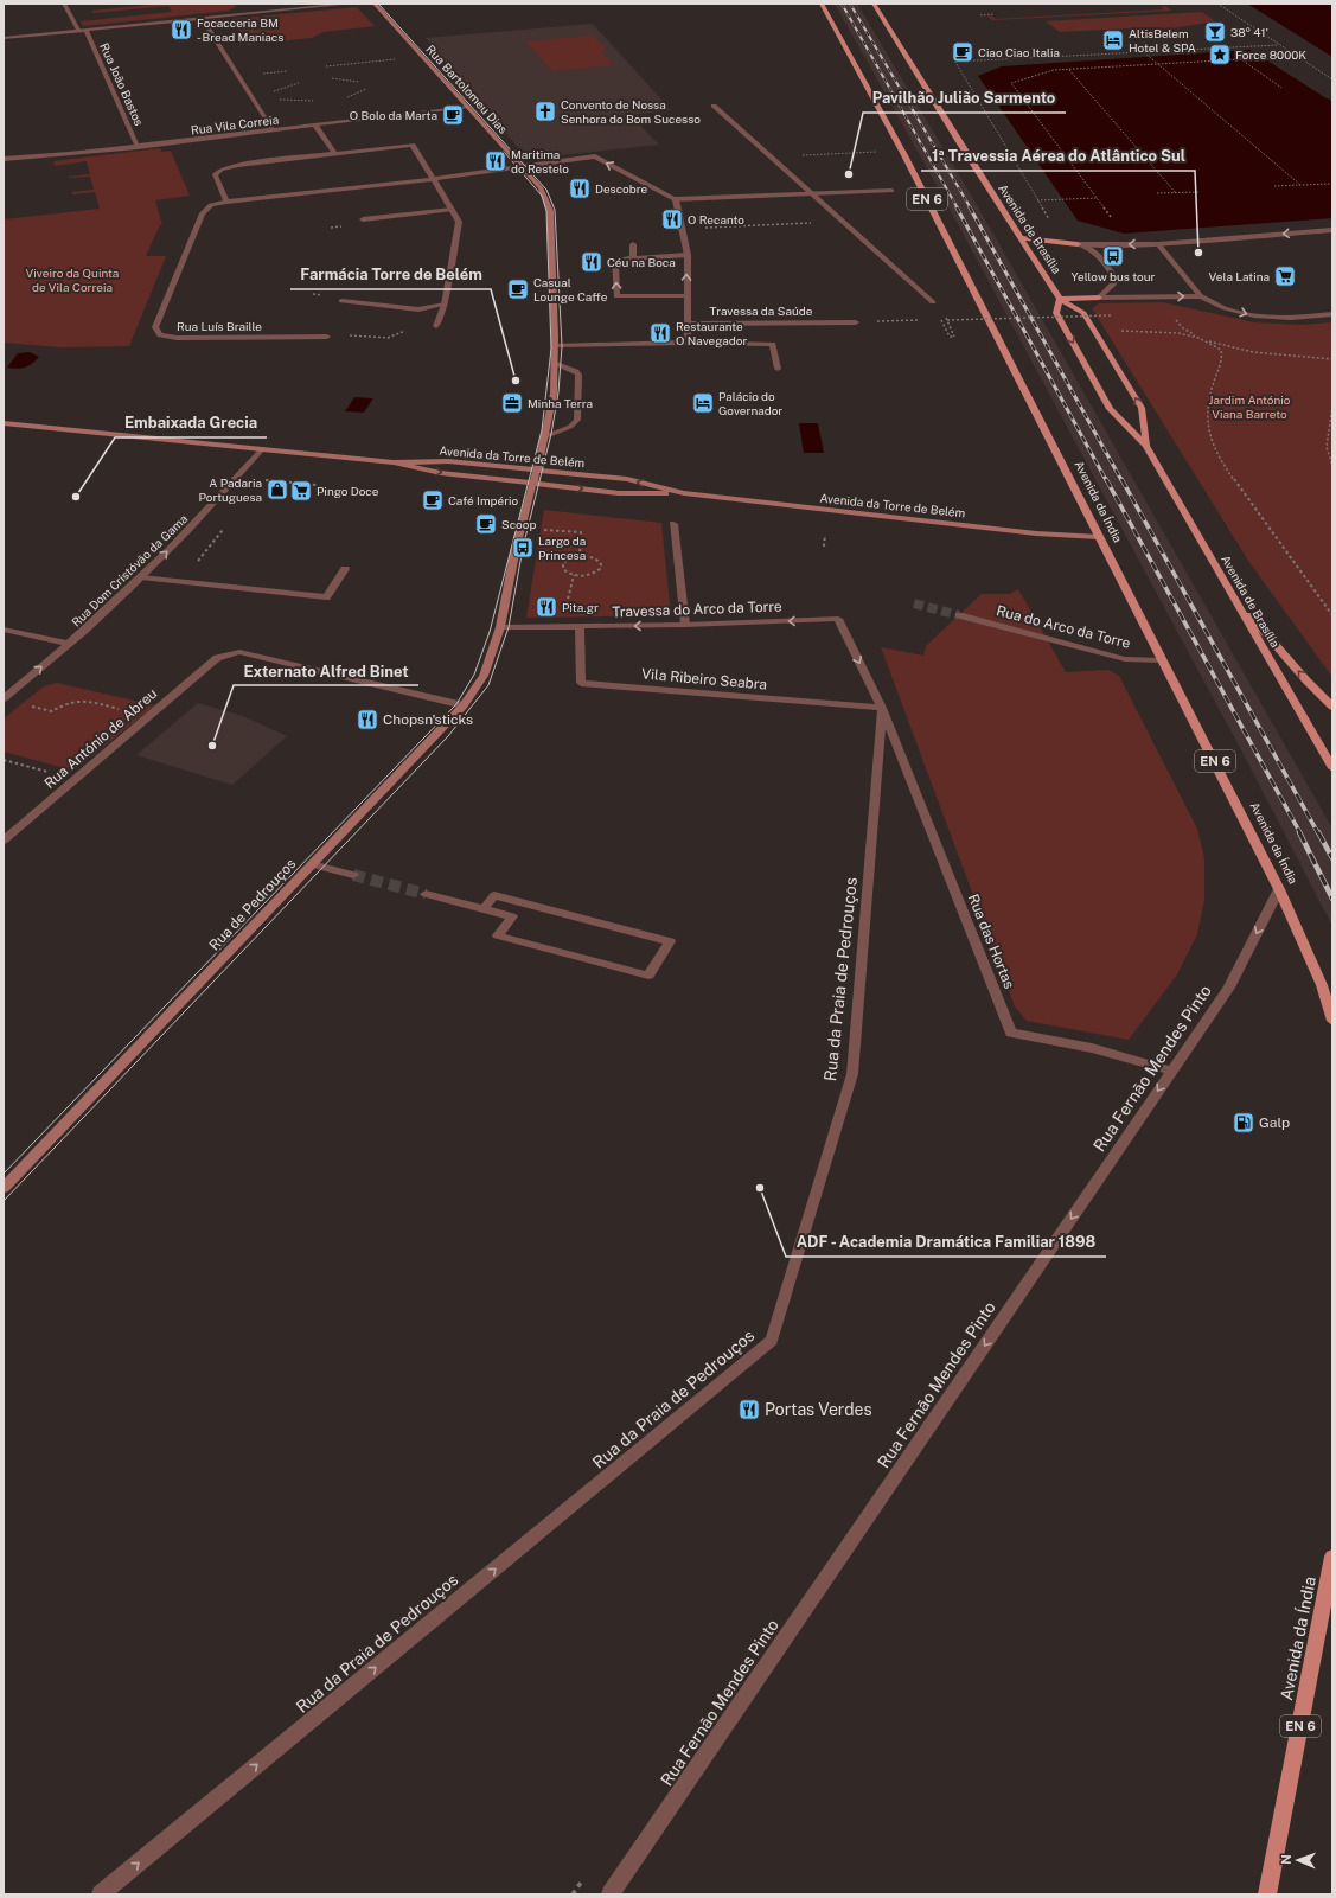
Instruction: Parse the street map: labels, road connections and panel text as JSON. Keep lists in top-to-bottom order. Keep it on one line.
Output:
{"streets":{"main road":["EN 6","Avenida de Brasília","Avenida da Índia"],"street":["Rua João Bastos","Rua Bartolomeu Dias","Rua Vila Correia","Travessa da Saúde","Rua Luís Braille","Avenida da Torre de Belém","Rua Dom Cristóvão da Gama","Travessa do Arco da Torre","Rua do Arco da Torre","Vila Ribeiro Seabra","Rua António de Abreu","Rua de Pedrouços","Rua das Hortas","Rua da Praia de Pedrouços","Rua Fernão Mendes Pinto"]},"crossings":[["Rua João Bastos","Rua Vila Correia"],["Rua Bartolomeu Dias","Rua Vila Correia"],["Rua Bartolomeu Dias","Rua Luís Braille"],["Rua Bartolomeu Dias","Avenida da Torre de Belém"],["Avenida da Torre de Belém","Avenida da Índia"],["Avenida da Torre de Belém","Rua Dom Cristóvão da Gama"],["Avenida da Índia","Rua do Arco da Torre"],["Avenida da Índia","Rua Fernão Mendes Pinto"],["Travessa do Arco da Torre","Vila Ribeiro Seabra"],["Travessa do Arco da Torre","Rua de Pedrouços"],["Travessa do Arco da Torre","Rua das Hortas"],["Travessa do Arco da Torre","Rua da Praia de Pedrouços"],["Vila Ribeiro Seabra","Rua das Hortas"],["Vila Ribeiro Seabra","Rua da Praia de Pedrouços"],["Rua António de Abreu","Rua de Pedrouços"],["Rua das Hortas","Rua da Praia de Pedrouços"],["Rua das Hortas","Rua Fernão Mendes Pinto"]],"one_way":["Rua Dom Cristóvão da Gama","Rua da Praia de Pedrouços","Rua Fernão Mendes Pinto"],"parks":["Viveiro da Quinta de Vila Correia","Jardim António Viana Barreto"],"places":{"restaurant":["Focacceria BM - Bread Maniacs","Maritima do Restelo","Descobre","O Recanto","Céu na Boca","Restaurante O Navegador","Pita.gr","Chopsn'sticks","Portas Verdes"],"bar":["38º 41'"],"hotel":["AltisBelem Hotel & SPA","Palácio do Governador"],"cafe":["Ciao Ciao Italia","O Bolo da Marta","Casual Lounge Caffe","Café Império","Scoop"],"place":["Force 8000K"],"church":["Convento de Nossa Senhora do Bom Sucesso"],"other":["Pavilhão Julião Sarmento","1ª Travessia Aérea do Atlântico Sul","Farmácia Torre de Belém","Embaixada Grecia","Externato Alfred Binet","ADF - Academia Dramática Familiar 1898"],"bus stop":["Yellow bus tour","Largo da Princesa"],"supermarket":["Vela Latina","Pingo Doce"],"office":["Minha Terra"],"shop":["A Padaria Portuguesa"],"fuel station":["Galp"]},"north":"left"}
